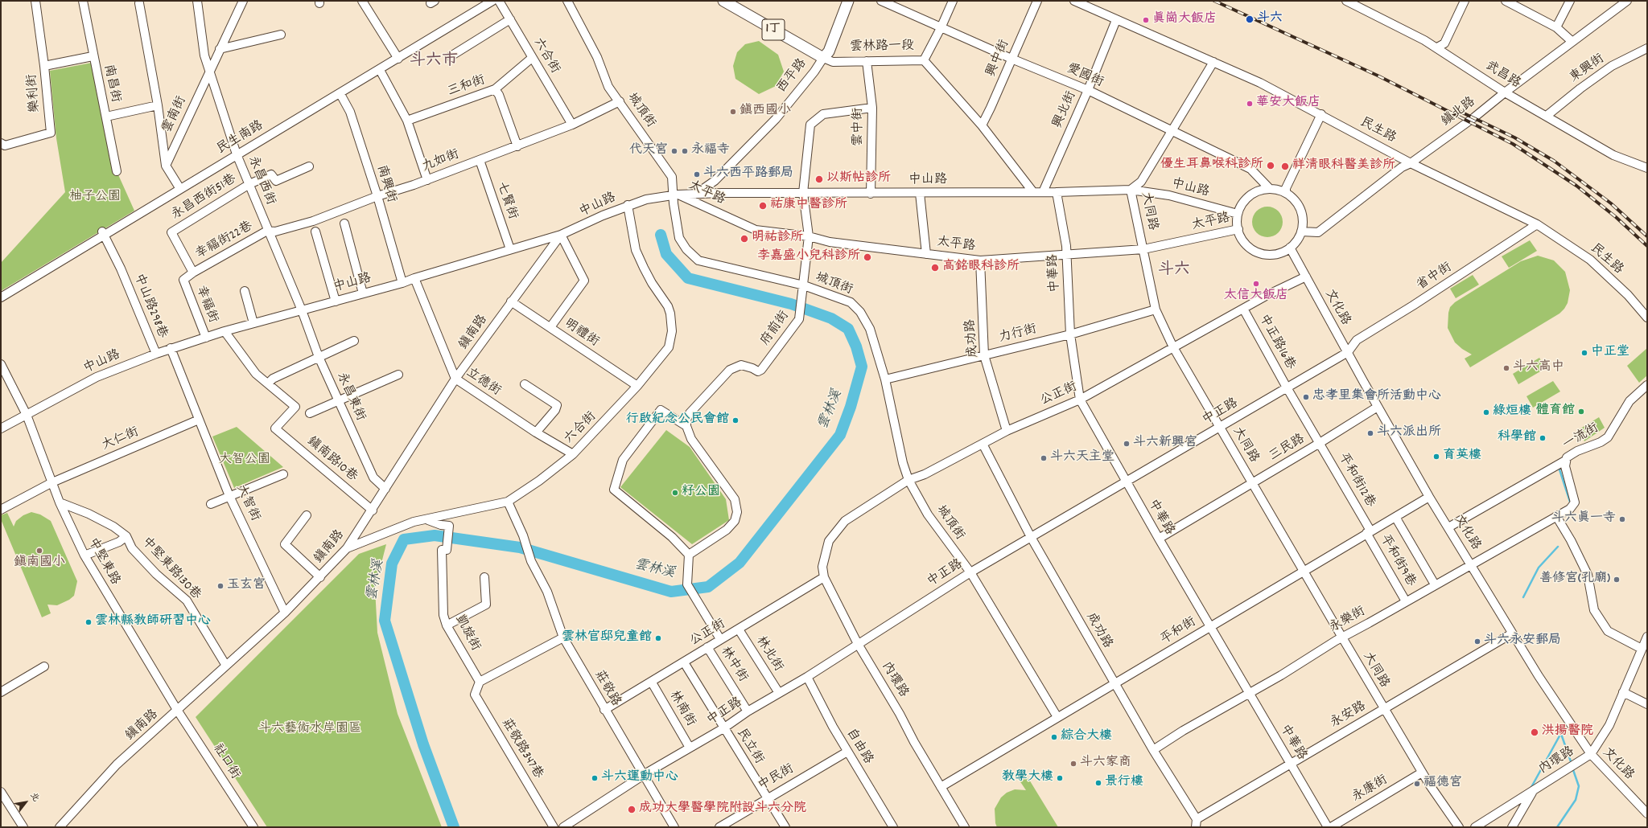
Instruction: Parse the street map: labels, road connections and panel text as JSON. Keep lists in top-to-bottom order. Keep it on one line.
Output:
{"streets":{"main road":["1丁","雲林路一段","西平路"],"street":["六合街","興中街","東興街","武昌路","愛國街","南昌街","三和街","樂利街","興北街","城頂街","鎮北路","雲南街","雲中街","民生路","民生南路","九如街","永昌西街","中山路","南興街","太平路","永昌西街51巷","七賢街","大同路","幸福街22巷","中華路","省中街","幸福街","中山路298巷","文化路","府前街","鎮南路","明禮街","力行街","成功路","中正路16巷","立德街","公正街","永昌東街","中正路","一流街","大仁街","三民路","鎮南路10巷","平和街12巷","大智街","平和街9巷","中堅東路","中堅東路130巷","永樂街","平和街","凱旋街","林北街","林中街","內環路","莊敬路","林南街","永安路","民立街","自由路","莊敬路347巷","社口街","中民街","永康街"]},"crossings":[["雲林路一段","興中街"],["雲林路一段","西平路"],["雲林路一段","雲中街"],["雲林路一段","中山路"],["六合街","九如街"],["六合街","中山路"],["六合街","鎮南路"],["六合街","明禮街"],["六合街","立德街"],["六合街","凱旋街"],["六合街","莊敬路"],["興中街","愛國街"],["東興街","武昌路"],["武昌路","鎮北路"],["西平路","中山路"],["愛國街","興北街"],["愛國街","鎮北路"],["愛國街","中山路"],["愛國街","太平路"],["愛國街","大同路"],["愛國街","文化路"],["三和街","九如街"],["興北街","民生路"],["興北街","中山路"],["城頂街","九如街"],["城頂街","中山路"],["城頂街","太平路"],["城頂街","府前街"],["城頂街","力行街"],["城頂街","公正街"],["城頂街","中正路"],["城頂街","平和街"],["鎮北路","民生路"],["鎮北路","中山路"],["鎮北路","太平路"],["鎮北路","文化路"],["雲南街","永昌西街"],["雲中街","中山路"],["雲中街","府前街"],["民生路","大同路"],["民生路","省中街"],["民生南路","永昌西街"],["民生南路","南興街"],["民生南路","中山路298巷"],["九如街","永昌西街"],["九如街","南興街"],["九如街","七賢街"],["九如街","幸福街22巷"],["永昌西街","中山路"],["永昌西街","永昌西街51巷"],["永昌西街","幸福街22巷"],["永昌西街","永昌東街"],["中山路","南興街"],["中山路","太平路"],["中山路","七賢街"],["中山路","大同路"],["中山路","中華路"],["中山路","幸福街"],["中山路","中山路298巷"],["中山路","文化路"],["中山路","府前街"],["中山路","鎮南路"],["中山路","立德街"],["中山路","永昌東街"],["中山路","大智街"],["中山路","中堅東路"],["太平路","大同路"],["太平路","中華路"],["太平路","文化路"],["太平路","府前街"],["太平路","成功路"],["永昌西街51巷","幸福街"],["大同路","力行街"],["大同路","公正街"],["大同路","中正路"],["大同路","三民路"],["大同路","永樂街"],["大同路","平和街"],["大同路","永安路"],["大同路","永康街"],["幸福街22巷","幸福街"],["中華路","力行街"],["中華路","公正街"],["中華路","中正路"],["中華路","三民路"],["中華路","永樂街"],["中華路","平和街"],["中華路","永安路"],["省中街","文化路"],["省中街","中正路"],["文化路","公正街"],["文化路","中正路"],["文化路","三民路"],["文化路","永樂街"],["文化路","平和街"],["文化路","內環路"],["文化路","永安路"],["鎮南路","明禮街"],["鎮南路","立德街"],["鎮南路","永昌東街"],["鎮南路","鎮南路10巷"],["鎮南路","大智街"],["鎮南路","中堅東路"],["鎮南路","中堅東路130巷"],["鎮南路","社口街"],["力行街","成功路"],["成功路","公正街"],["成功路","中正路"],["成功路","永樂街"],["成功路","平和街"],["成功路","永安路"],["中正路16巷","公正街"],["中正路16巷","中正路"],["中正路16巷","三民路"],["中正路16巷","平和街12巷"],["公正街","林北街"],["公正街","林中街"],["公正街","內環路"],["公正街","莊敬路"],["公正街","林南街"],["公正街","民立街"],["中正路","林北街"],["中正路","林中街"],["中正路","內環路"],["中正路","莊敬路"],["中正路","林南街"],["中正路","民立街"],["中正路","自由路"],["一流街","永樂街"],["大仁街","大智街"],["大仁街","中堅東路"],["三民路","平和街12巷"],["平和街12巷","平和街9巷"],["平和街12巷","平和街"],["平和街9巷","永樂街"],["平和街9巷","平和街"],["中堅東路","中堅東路130巷"],["中堅東路","社口街"],["平和街","內環路"],["凱旋街","莊敬路347巷"],["民立街","中民街"],["自由路","中民街"]],"districts":["斗六市","斗六"],"water":["雲林溪"],"parks":["柚子公園","大智公園","斗六藝術水岸園區"],"places":["斗六","真崗大飯店","華安大飯店","鎮西國小","代天宮","永福寺","優生耳鼻喉科診所","祥清眼科醫美診所","斗六西平路郵局","以斯帖診所","祐康中醫診所","明祐診所","李嘉盛小兒科診所","高銘眼科診所","太信大飯店","中正堂","斗六高中","忠孝里集會所活動中心","體育館","綠烜樓","行啟紀念公民會館","斗六派出所","科學館","斗六新興宮","育英樓","斗六天主堂","籽公園","斗六真一寺","鎮南國小","善修宮(孔廟)","玉玄宮","雲林縣教師研習中心","雲林官邸兒童館","斗六永安郵局","洪揚醫院","綜合大樓","斗六家商","斗六運動中心","教學大樓","景行樓","福德宮","成功大學醫學院附設斗六分院"],"north":"top right"}
